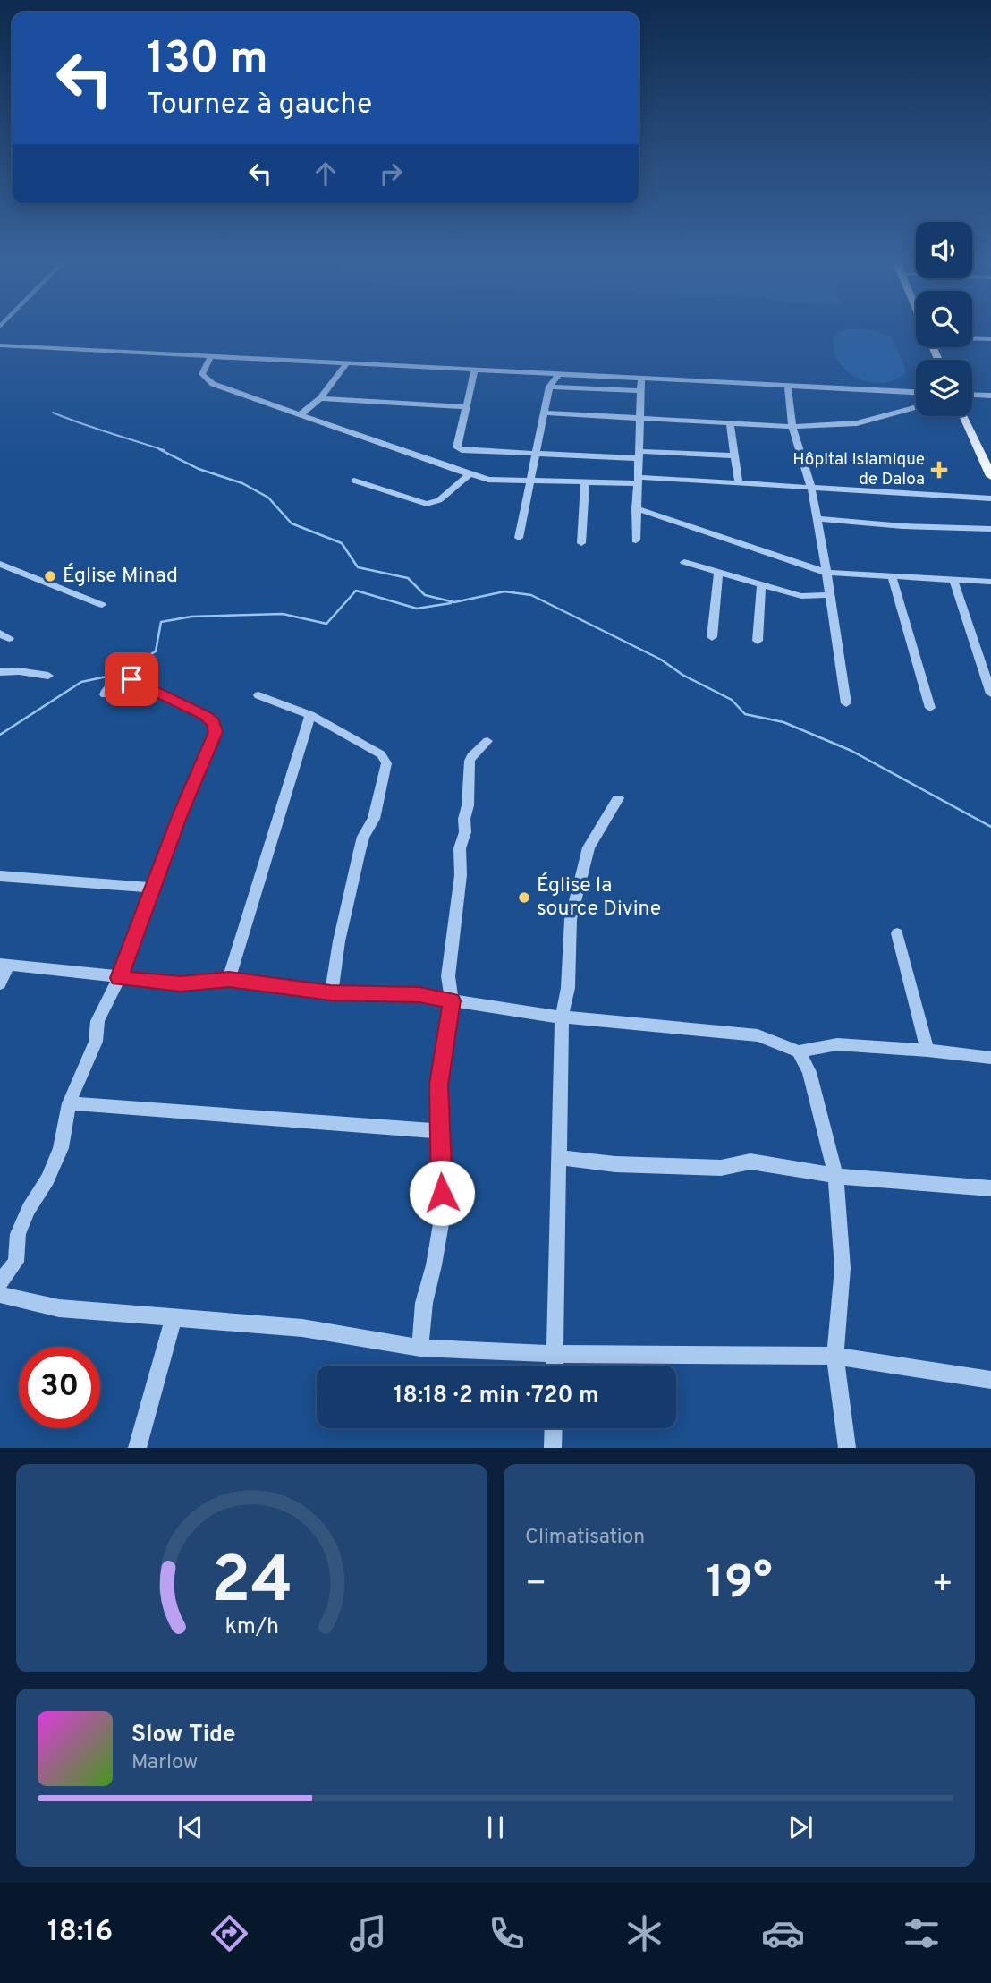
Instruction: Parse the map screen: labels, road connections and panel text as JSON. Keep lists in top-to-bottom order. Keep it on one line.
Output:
{"places":{"health":["Hôpital Islamique de Daloa"],"other":["Église Minad","Église la source Divine"]},"page":{"turn":["130 m","Tournez à gauche"],"limit":"30","trip":"18:18 · 2 min · 720 m","tile":"Climatisation","heat":["−","19°","+"],"song":["Slow Tide","Marlow"],"tabs":"18:16","gauge":["24","km/h"]}}
